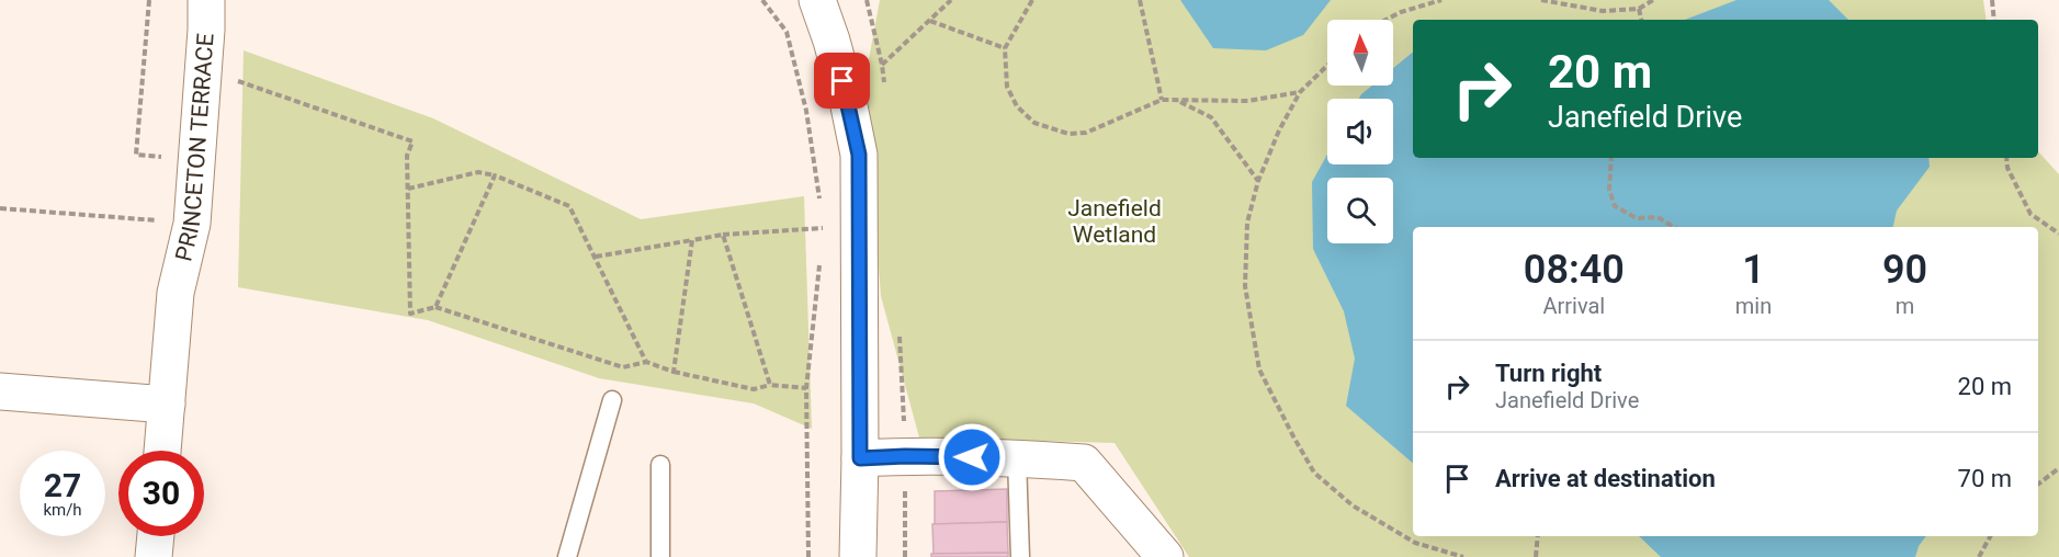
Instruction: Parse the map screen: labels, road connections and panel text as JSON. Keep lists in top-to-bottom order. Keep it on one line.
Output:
{"streets":{"street":["PRINCETON TERRACE"]},"parks":["Janefield Wetland"],"north":"top","page":{"turn":["20 m","Janefield Drive"],"eta":["08:40","Arrival","1","min","90","m"],"list":[{"name":"Turn right","note":"Janefield Drive","value":"20 m"},{"name":"Arrive at destination","value":"70 m"}],"speed":"27 km/h","limit":"30"}}
